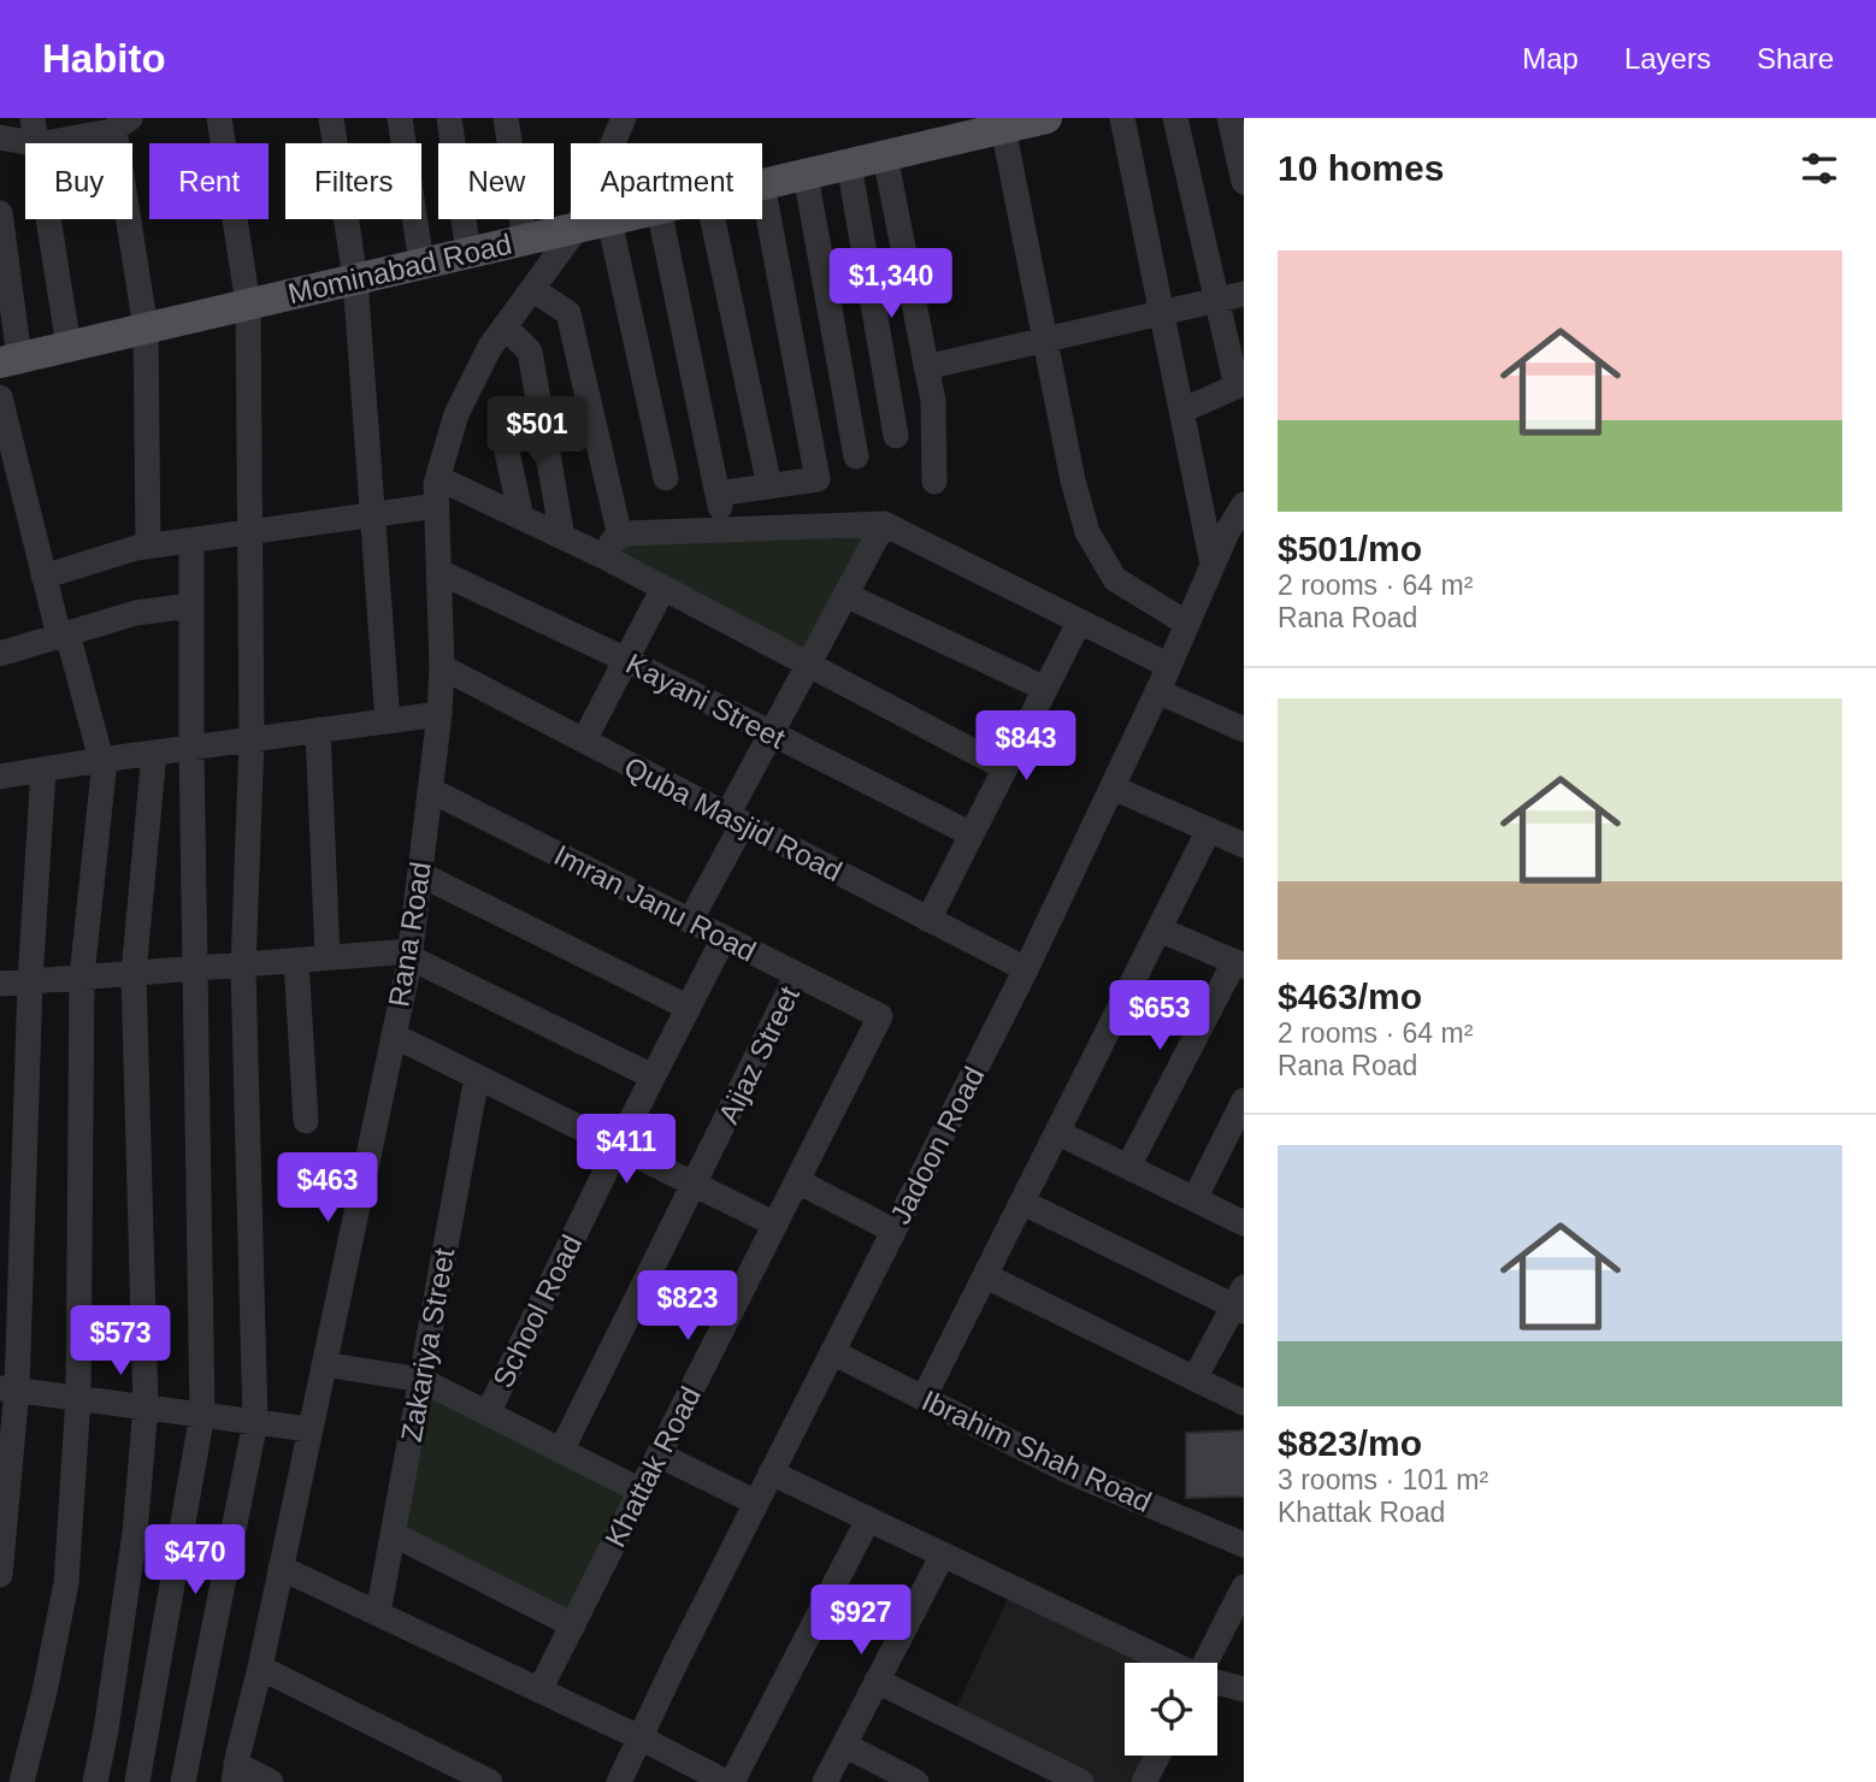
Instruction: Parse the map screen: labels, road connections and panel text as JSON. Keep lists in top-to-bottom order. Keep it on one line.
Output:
{"streets":{"main road":["Mominabad Road"],"street":["Kayani Street","Quba Masjid Road","Imran Janu Road","Rana Road","Aijaz Street","Jadoon Road","School Road","Zakariya Street","Ibrahim Shah Road","Khattak Road"]},"crossings":[["Mominabad Road","Rana Road"],["Kayani Street","Rana Road"],["Quba Masjid Road","Rana Road"],["Quba Masjid Road","Jadoon Road"],["Imran Janu Road","Rana Road"],["Imran Janu Road","Aijaz Street"],["Imran Janu Road","School Road"],["Imran Janu Road","Khattak Road"],["Jadoon Road","Ibrahim Shah Road"]],"page":{"header":"Habito","nav":["Map","Layers","Share"],"heading":"10 homes","chip":["Buy","Rent","Filters","New","Apartment"],"list":[{"name":"$501/mo","note":"2 rooms · 64 m² · Rana Road"},{"name":"$463/mo","note":"2 rooms · 64 m² · Rana Road"},{"name":"$823/mo","note":"3 rooms · 101 m² · Khattak Road"}],"price":["$1,340","$501","$843","$653","$411","$463","$823","$573","$470","$927"]}}
